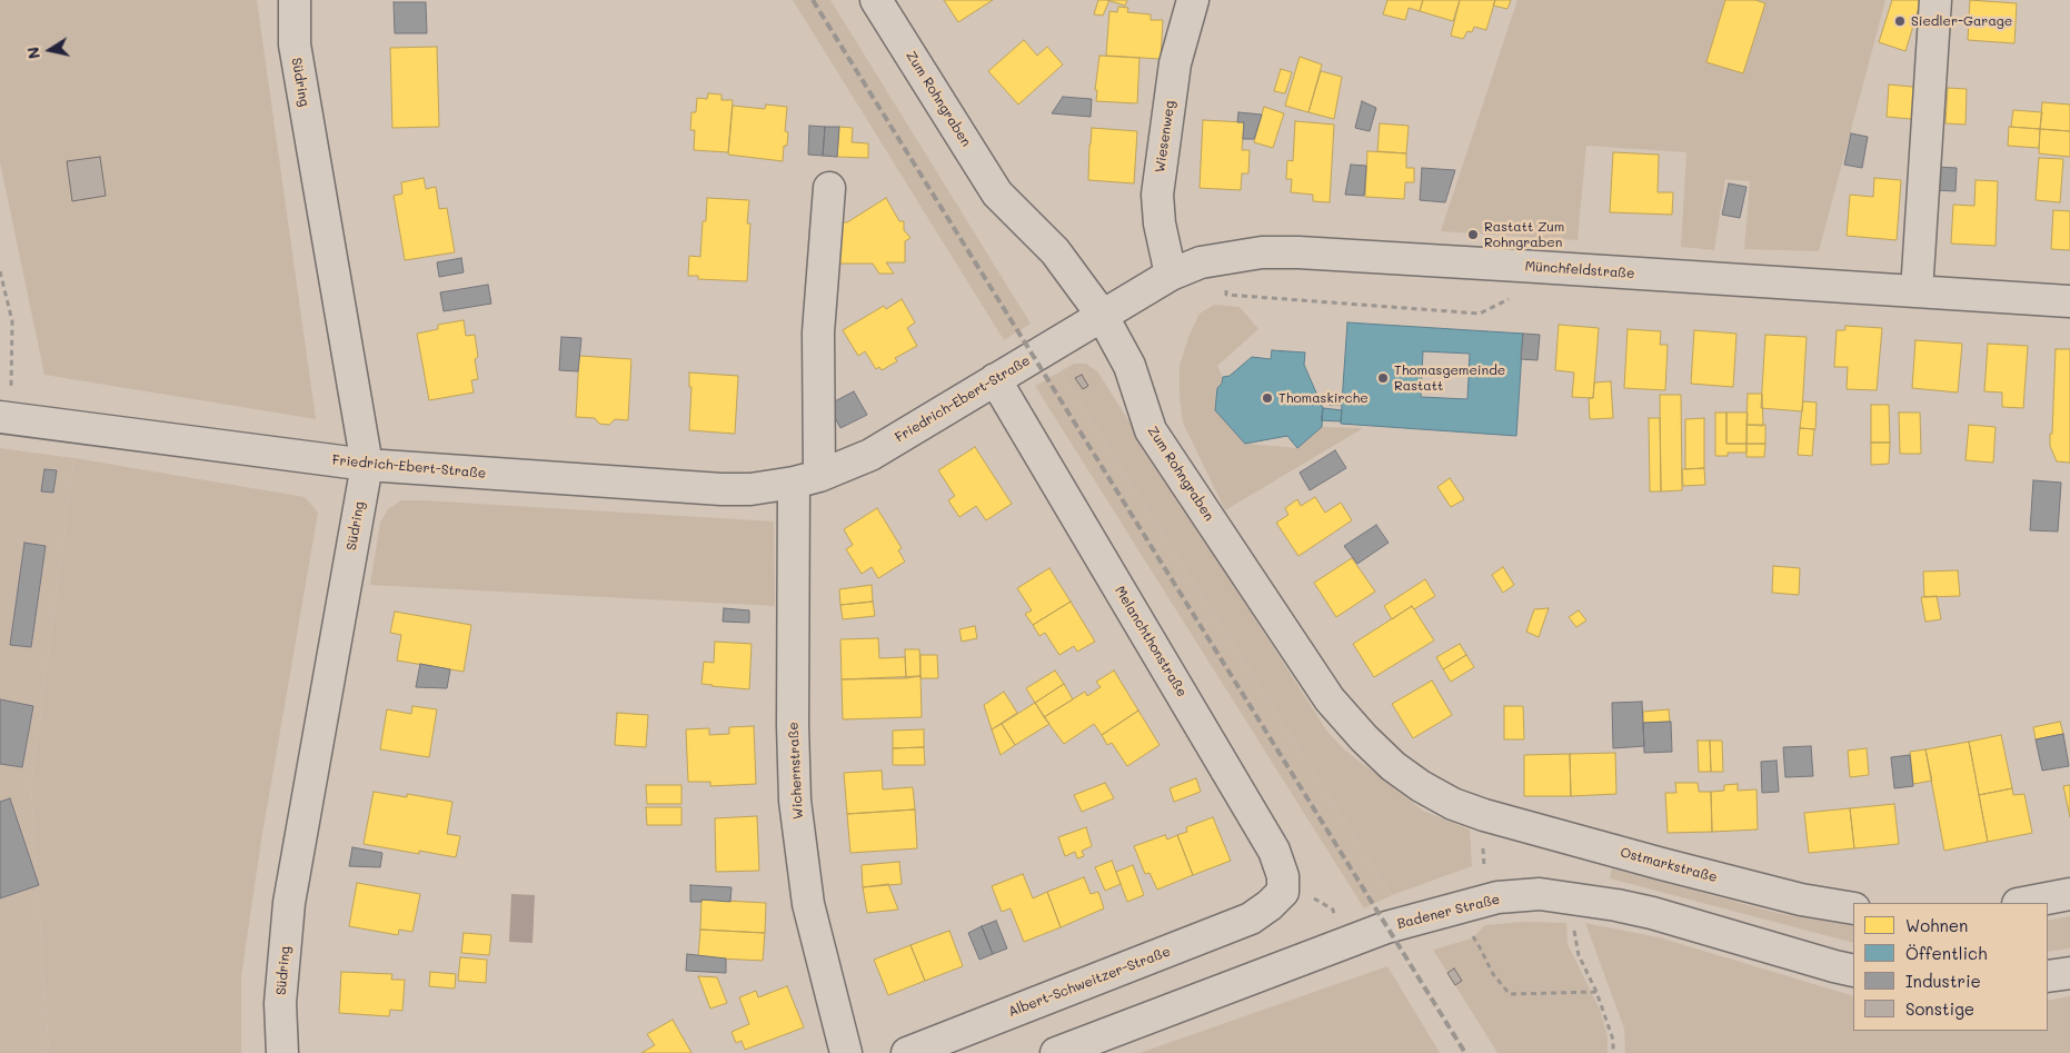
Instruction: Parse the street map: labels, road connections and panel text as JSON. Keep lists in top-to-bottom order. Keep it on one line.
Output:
{"streets":{"street":["Südring","Zum Rohngraben","Wiesenweg","Münchfeldstraße","Friedrich-Ebert-Straße","Melanchthonstraße","Wichernstraße","Ostmarkstraße","Badener Straße","Albert-Schweitzer-Straße"]},"crossings":[["Südring","Friedrich-Ebert-Straße"],["Zum Rohngraben","Münchfeldstraße"],["Zum Rohngraben","Friedrich-Ebert-Straße"],["Zum Rohngraben","Ostmarkstraße"],["Wiesenweg","Münchfeldstraße"],["Münchfeldstraße","Friedrich-Ebert-Straße"],["Friedrich-Ebert-Straße","Melanchthonstraße"],["Friedrich-Ebert-Straße","Wichernstraße"],["Melanchthonstraße","Albert-Schweitzer-Straße"]],"places":["Siedler-Garage","Rastatt Zum Rohngraben","Thomasgemeinde Rastatt","Thomaskirche"],"legend":["Wohnen","Öffentlich","Industrie","Sonstige"],"north":"left"}
